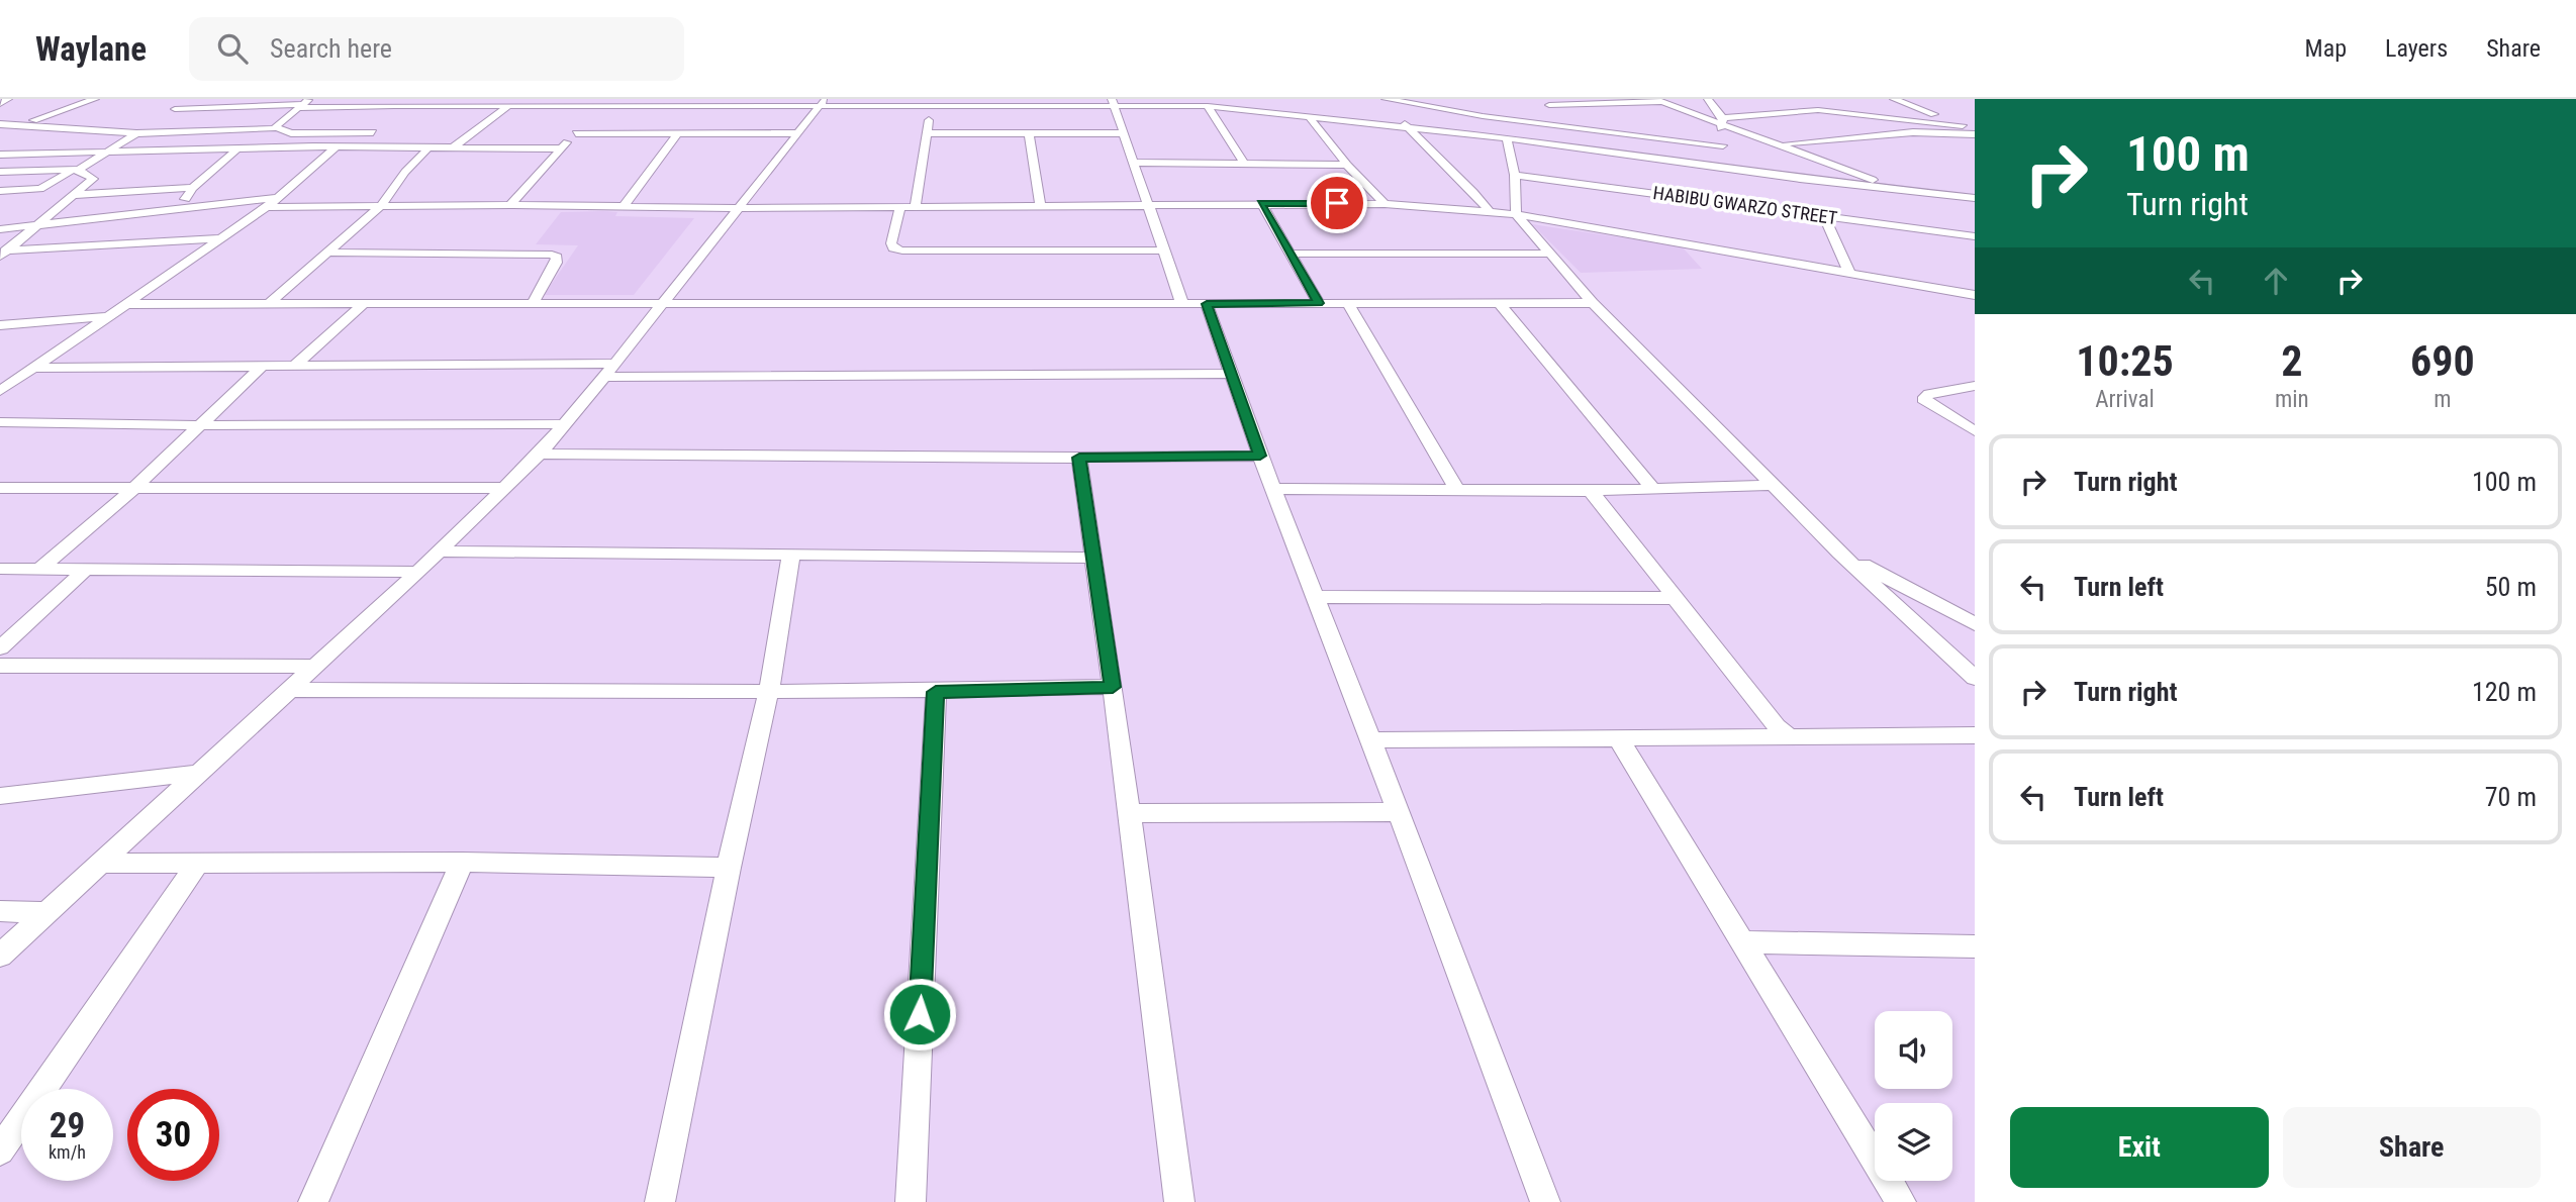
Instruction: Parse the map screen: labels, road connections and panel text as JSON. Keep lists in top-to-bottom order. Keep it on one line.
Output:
{"streets":{"street":["HABIBU GWARZO STREET"]},"page":{"header":"Waylane","search":"Search here","nav":["Map","Layers","Share"],"turn":["100 m","Turn right"],"eta":["10:25","Arrival","2","min","690","m"],"list":[{"name":"Turn right","value":"100 m"},{"name":"Turn left","value":"50 m"},{"name":"Turn right","value":"120 m"},{"name":"Turn left","value":"70 m"}],"speed":"29 km/h","limit":"30","buttons":["Exit","Share"]}}
